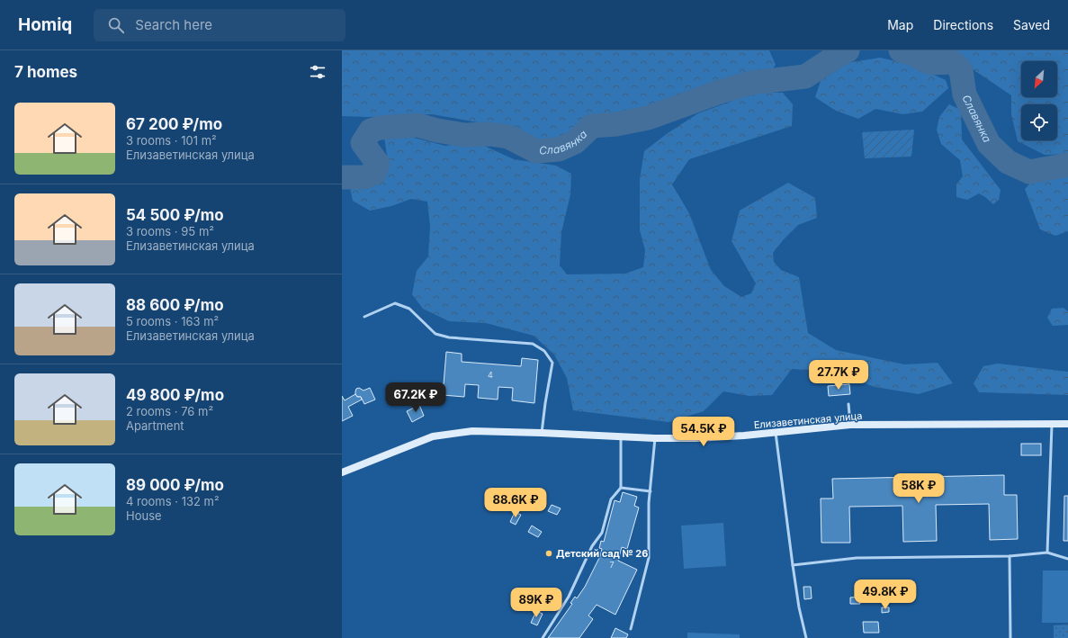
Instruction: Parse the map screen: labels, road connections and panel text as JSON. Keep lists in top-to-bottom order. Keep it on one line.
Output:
{"streets":{"street":["Елизаветинская улица"]},"water":["Славянка"],"places":["Детский сад № 26"],"house_numbers":["4","7"],"north":"bottom left","page":{"header":"Homiq","search":"Search here","nav":["Map","Directions","Saved"],"heading":"7 homes","list":[{"name":"67 200 ₽/mo","note":"3 rooms · 101 m² · Елизаветинская улица"},{"name":"54 500 ₽/mo","note":"3 rooms · 95 m² · Елизаветинская улица"},{"name":"88 600 ₽/mo","note":"5 rooms · 163 m² · Елизаветинская улица"},{"name":"49 800 ₽/mo","note":"2 rooms · 76 m² · Apartment"},{"name":"89 000 ₽/mo","note":"4 rooms · 132 m² · House"}],"price":["27.7K ₽","67.2K ₽","54.5K ₽","58K ₽","88.6K ₽","49.8K ₽","89K ₽"]}}
